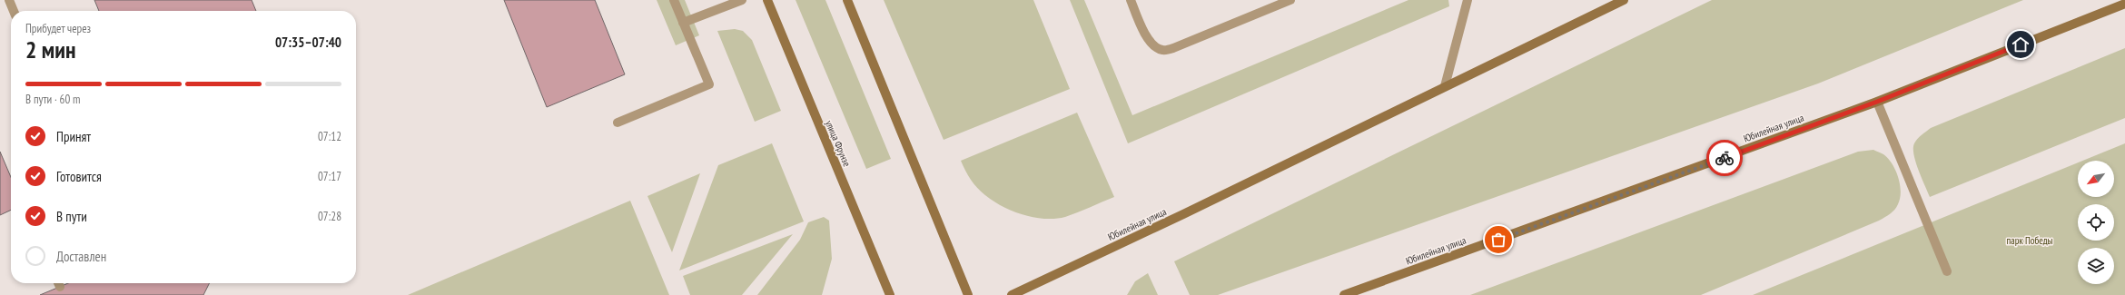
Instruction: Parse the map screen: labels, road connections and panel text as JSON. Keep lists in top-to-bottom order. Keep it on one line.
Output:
{"streets":{"main road":["Юбилейная улица","улица Фрунзе"]},"parks":["парк Победы"],"north":"bottom left","page":{"heading":["2 мин","Прибудет через","07:35–07:40"],"bar":"В пути · 60 m","list":[["Принят","07:12"],["Готовится","07:17"],["В пути","07:28"],"Доставлен"]}}
